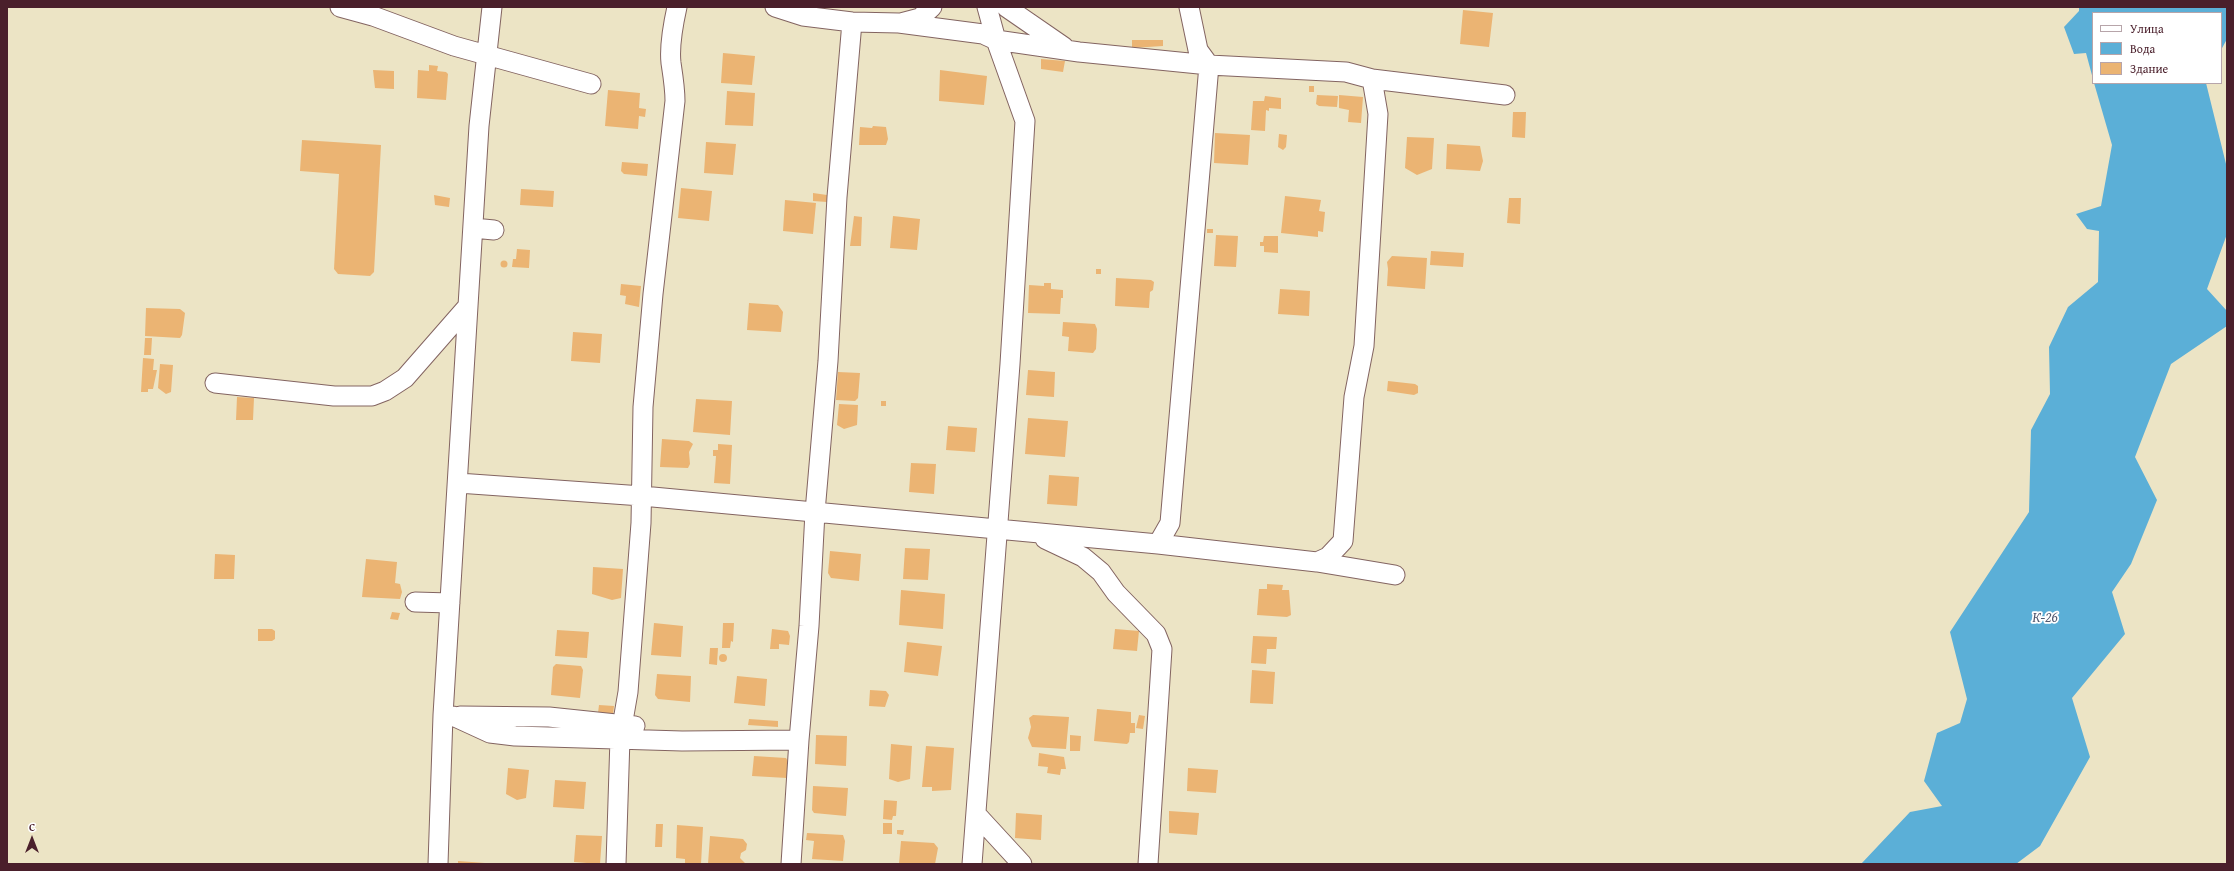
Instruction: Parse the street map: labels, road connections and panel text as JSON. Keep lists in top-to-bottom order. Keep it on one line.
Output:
{"water":["К-26"],"legend":["Улица","Вода","Здание"],"north":"top"}
